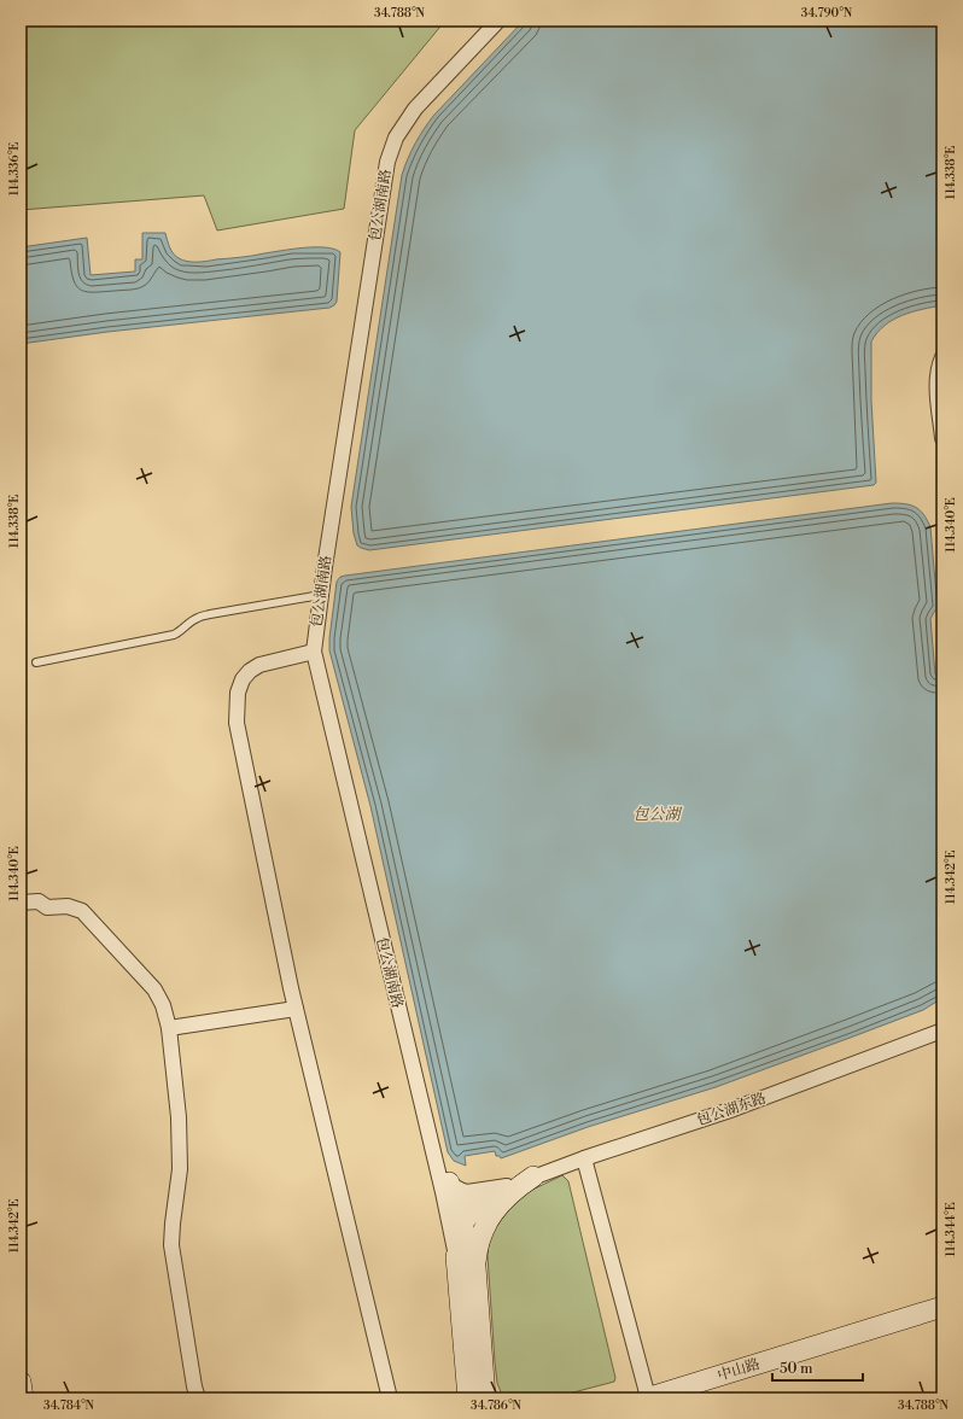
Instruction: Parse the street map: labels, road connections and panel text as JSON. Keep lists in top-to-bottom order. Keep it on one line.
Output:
{"streets":{"main road":["中山路"],"street":["包公湖南路","包公湖东路"]},"crossings":[["包公湖南路","包公湖东路"]],"water":["包公湖"],"scale_bar":"50 m","coordinates":["34.788°N","34.790°N","114.336°E","114.338°E","114.340°E","114.342°E","114.344°E","34.784°N","34.786°N"]}
